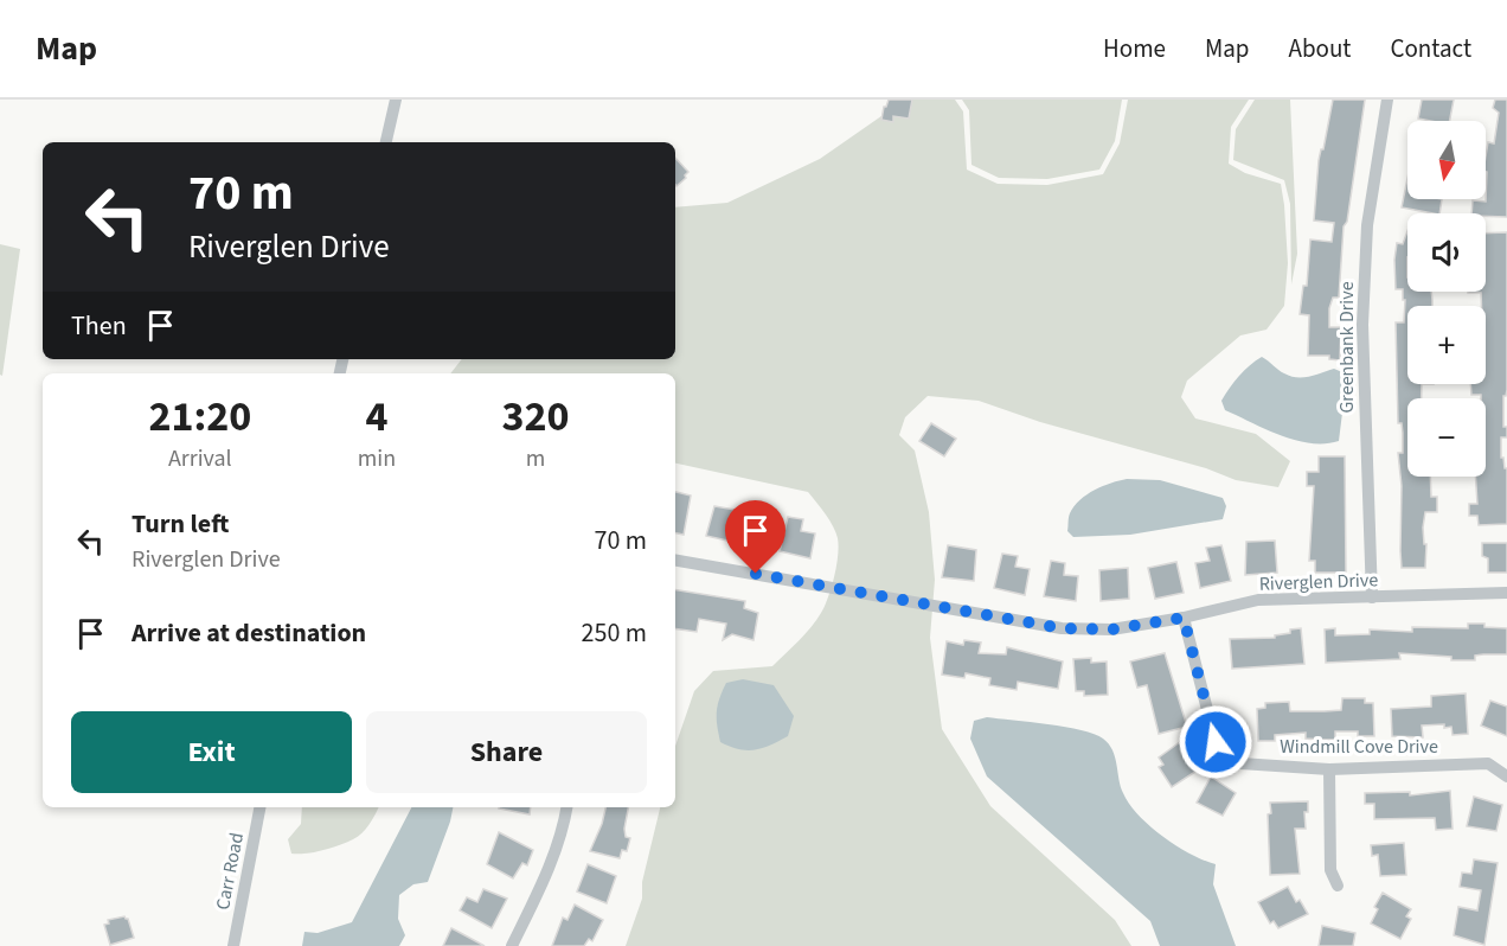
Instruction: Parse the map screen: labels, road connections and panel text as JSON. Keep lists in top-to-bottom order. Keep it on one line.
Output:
{"streets":{"street":["Greenbank Drive","Riverglen Drive","Windmill Cove Drive","Carr Road"]},"crossings":[["Greenbank Drive","Riverglen Drive"],["Riverglen Drive","Windmill Cove Drive"]],"north":"bottom","page":{"header":"Map","nav":["Home","Map","About","Contact"],"map_buttons":["+","−"],"turn":["70 m","Riverglen Drive"],"then":"Then","eta":["21:20","Arrival","4","min","320","m"],"list":[{"name":"Turn left","note":"Riverglen Drive","value":"70 m"},{"name":"Arrive at destination","value":"250 m"}],"buttons":["Exit","Share"]}}
